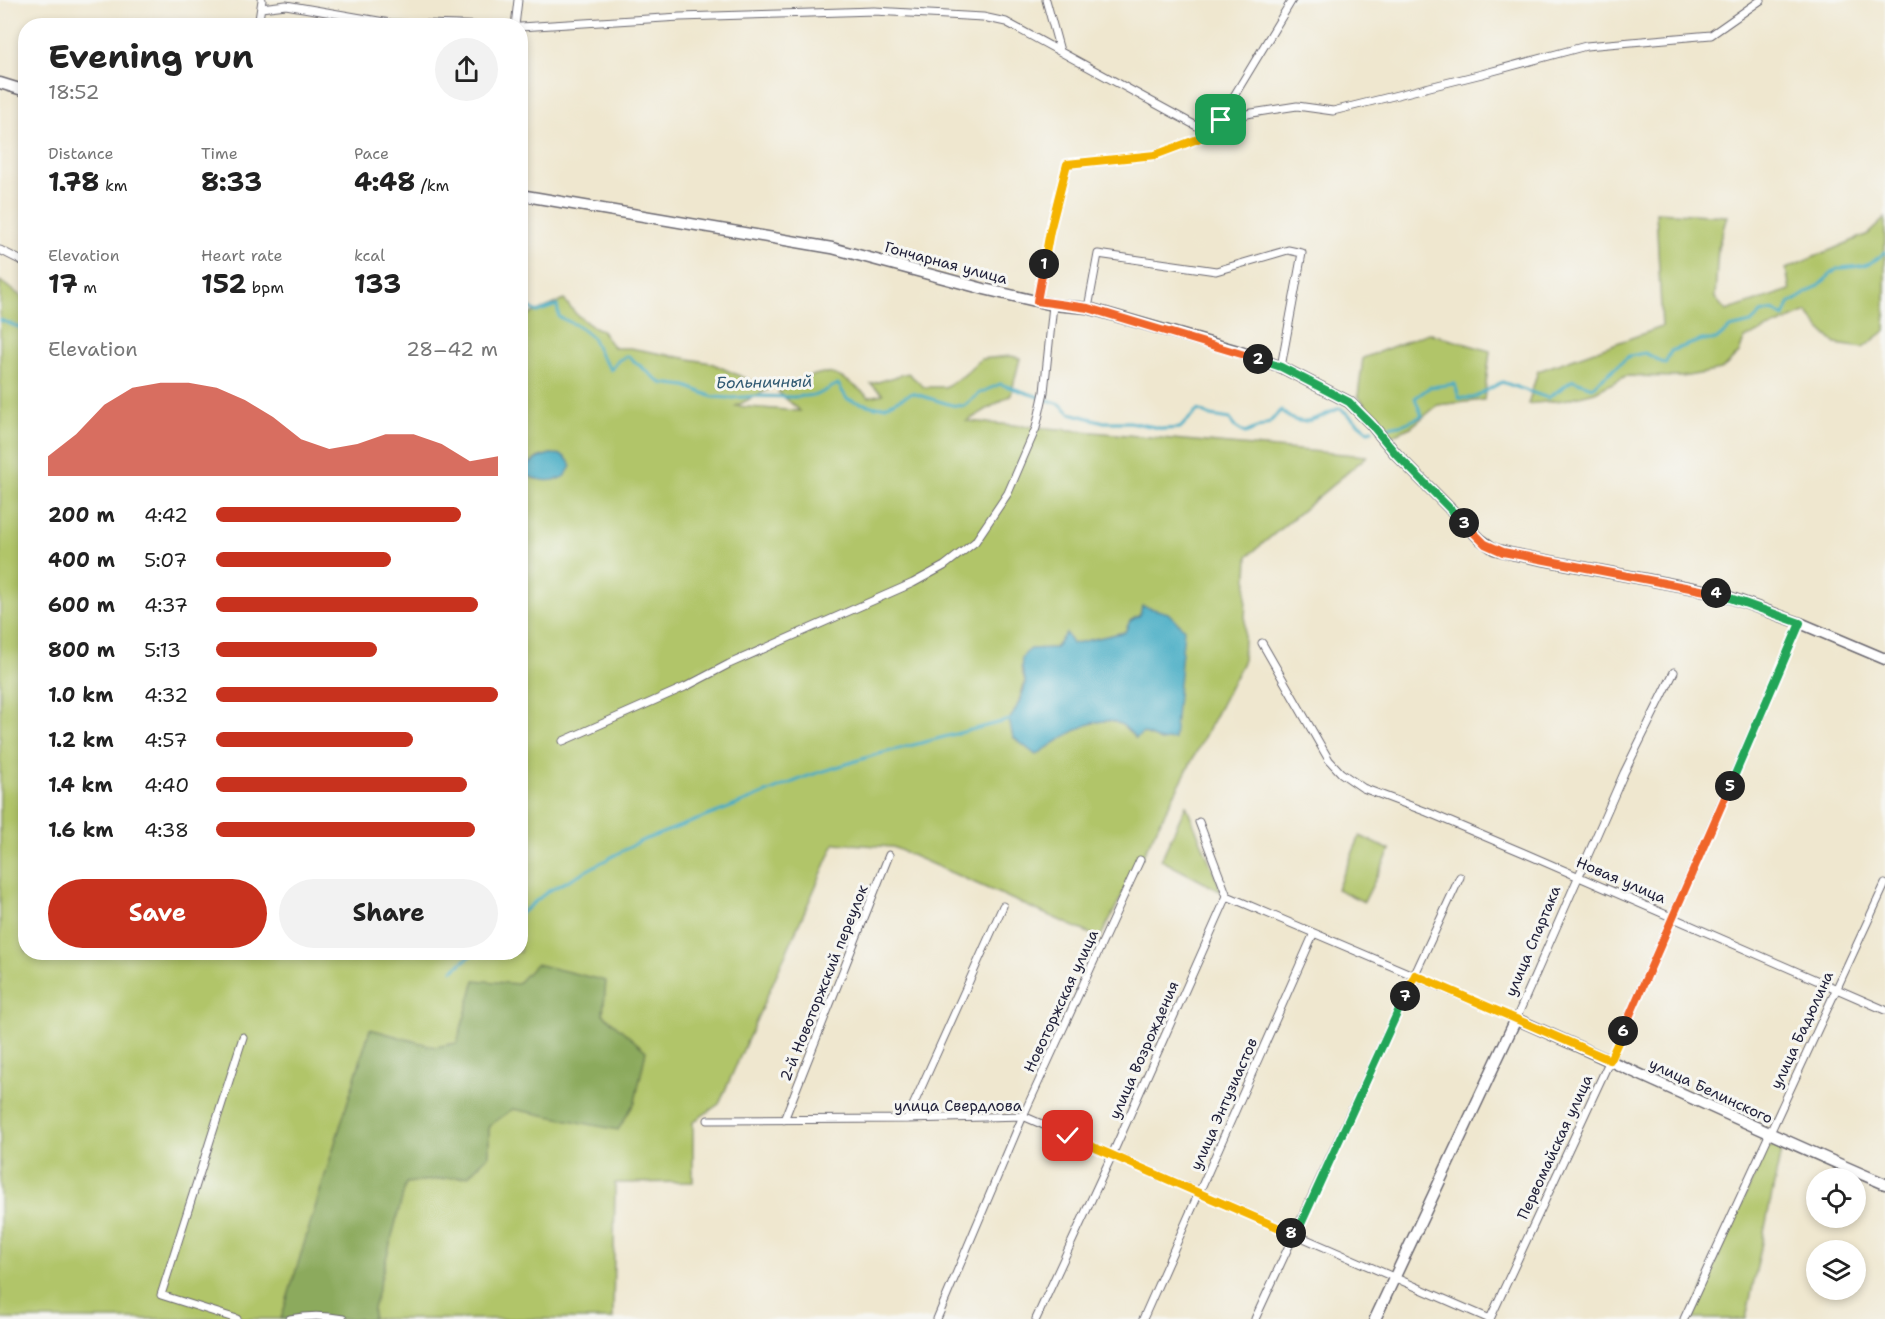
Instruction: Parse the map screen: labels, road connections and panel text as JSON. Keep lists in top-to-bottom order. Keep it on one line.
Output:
{"streets":{"street":["Гончарная улица","Новая улица","улица Спартака","2-й Новоторжский переулок","Новоторжская улица","улица Бадюлина","улица Возрождения","улица Белинского","улица Энтузиастов","улица Свердлова","Первомайская улица"]},"crossings":[["Гончарная улица","Первомайская улица"],["Новая улица","улица Спартака"],["Новая улица","улица Бадюлина"],["Новая улица","Первомайская улица"],["улица Спартака","улица Белинского"],["улица Спартака","улица Свердлова"],["2-й Новоторжский переулок","улица Свердлова"],["Новоторжская улица","улица Свердлова"],["улица Бадюлина","улица Белинского"],["улица Возрождения","улица Белинского"],["улица Возрождения","улица Свердлова"],["улица Белинского","улица Энтузиастов"],["улица Белинского","Первомайская улица"],["улица Энтузиастов","улица Свердлова"],["улица Свердлова","Первомайская улица"]],"water":["Больничный"],"page":{"heading":["Evening run","18:52"],"stats":[["Distance","1.78 km"],["Time","8:33"],["Pace","4:48 /km"],["Elevation","17 m"],["Heart rate","152 bpm"],["kcal","133"]],"pins":["1","2","3","4","5","7","6","8"],"chart":["Elevation","28–42 m"],"list":[{"name":"200 m","note":"4:42"},{"name":"400 m","note":"5:07"},{"name":"600 m","note":"4:37"},{"name":"800 m","note":"5:13"},{"name":"1.0 km","note":"4:32"},{"name":"1.2 km","note":"4:57"},{"name":"1.4 km","note":"4:40"},{"name":"1.6 km","note":"4:38"}],"buttons":["Save","Share"]}}
